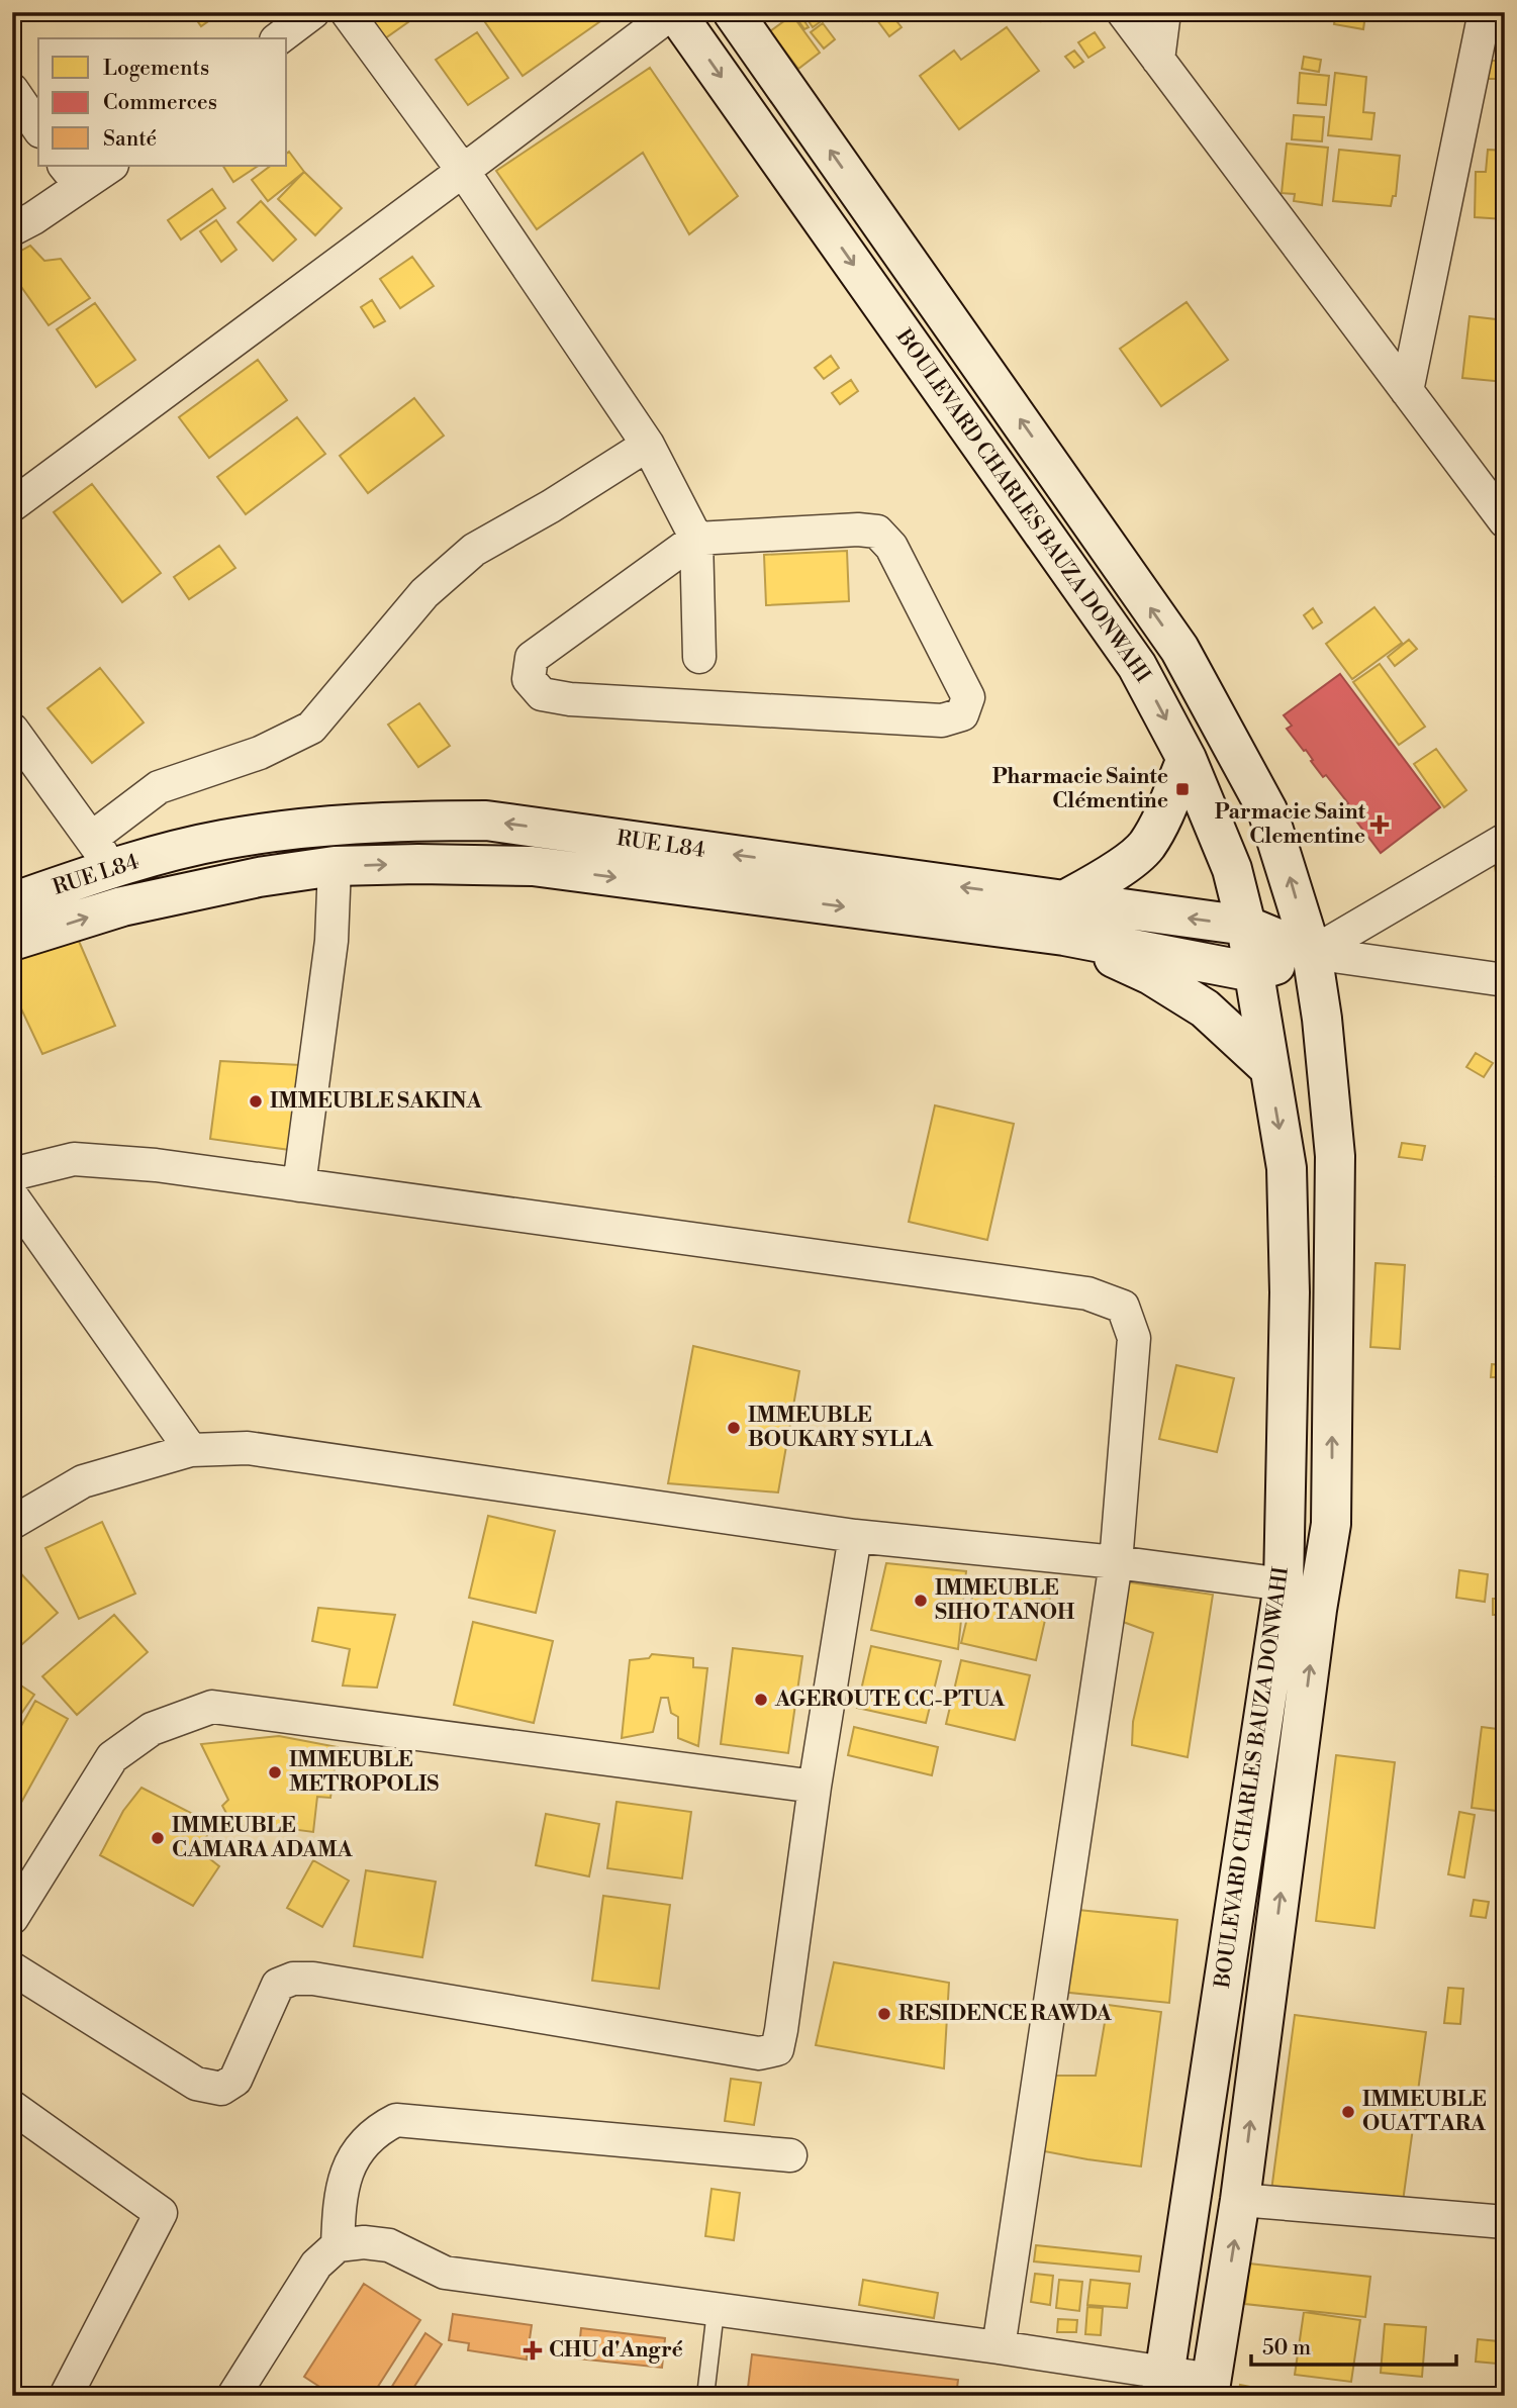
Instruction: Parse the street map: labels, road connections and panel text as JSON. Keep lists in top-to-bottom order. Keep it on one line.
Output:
{"streets":{"main road":["BOULEVARD CHARLES BAUZA DONWAHI","RUE L84"]},"crossings":[["BOULEVARD CHARLES BAUZA DONWAHI","RUE L84"]],"places":{"transit":["Pharmacie Sainte Clémentine"],"health":["Parmacie Saint Clementine","CHU d'Angré"],"other":["IMMEUBLE SAKINA","IMMEUBLE BOUKARY SYLLA","IMMEUBLE SIHO TANOH","AGEROUTE CC-PTUA","IMMEUBLE METROPOLIS","IMMEUBLE CAMARA ADAMA","RESIDENCE RAWDA","IMMEUBLE OUATTARA"]},"legend":["Logements","Commerces","Santé"],"scale_bar":"50 m"}
